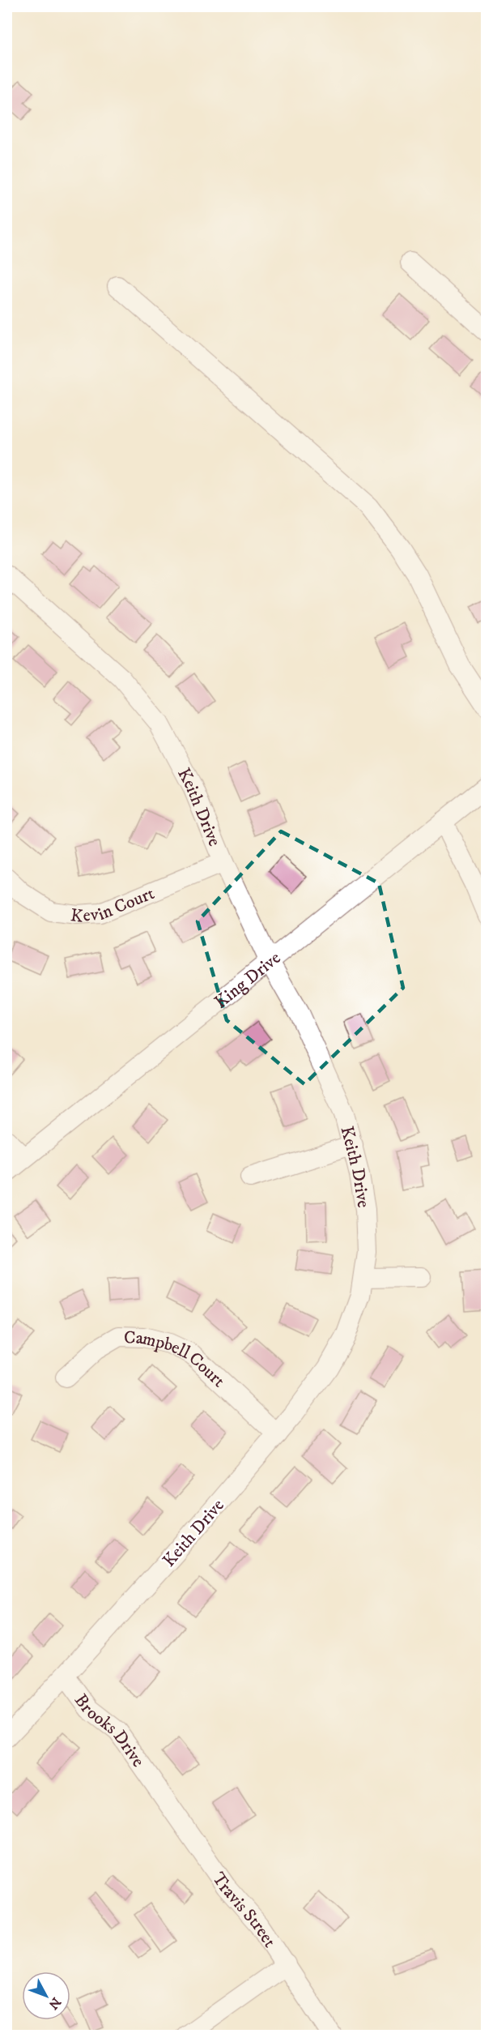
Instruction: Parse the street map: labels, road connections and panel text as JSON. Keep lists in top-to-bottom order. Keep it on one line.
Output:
{"streets":{"street":["Keith Drive","Kevin Court","King Drive","Campbell Court","Brooks Drive","Travis Street"]},"crossings":[["Keith Drive","Kevin Court"],["Keith Drive","King Drive"],["Keith Drive","Campbell Court"],["Keith Drive","Brooks Drive"],["Brooks Drive","Travis Street"]],"north":"bottom right"}
